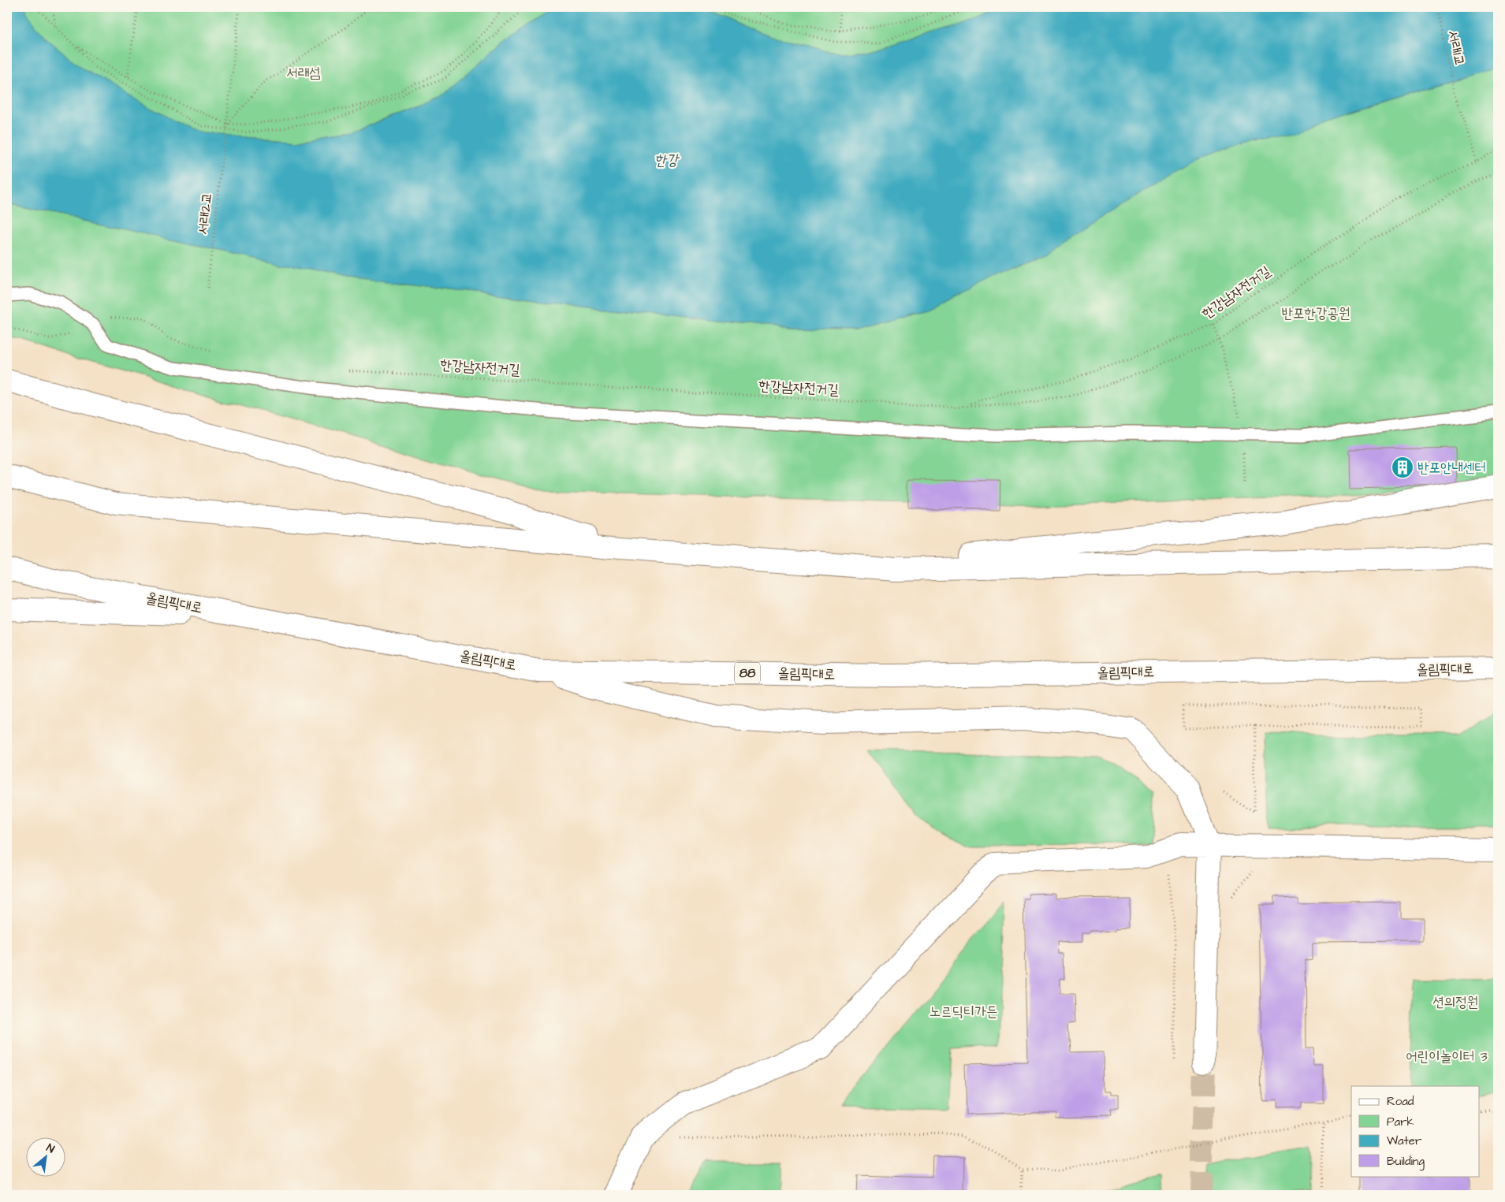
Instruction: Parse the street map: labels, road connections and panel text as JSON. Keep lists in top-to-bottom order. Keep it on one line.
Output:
{"streets":{"main road":["올림픽대로","88"],"path":["서래1교","서래2교","한강남자전거길"]},"crossings":[["서래1교","한강남자전거길"]],"water":["한강"],"parks":["서래섬","반포한강공원","션의정원","노르딕티가든","어린이놀이터 3"],"places":{"building":["반포안내센터"]},"legend":["Road","Park","Water","Building"],"north":"top right"}
